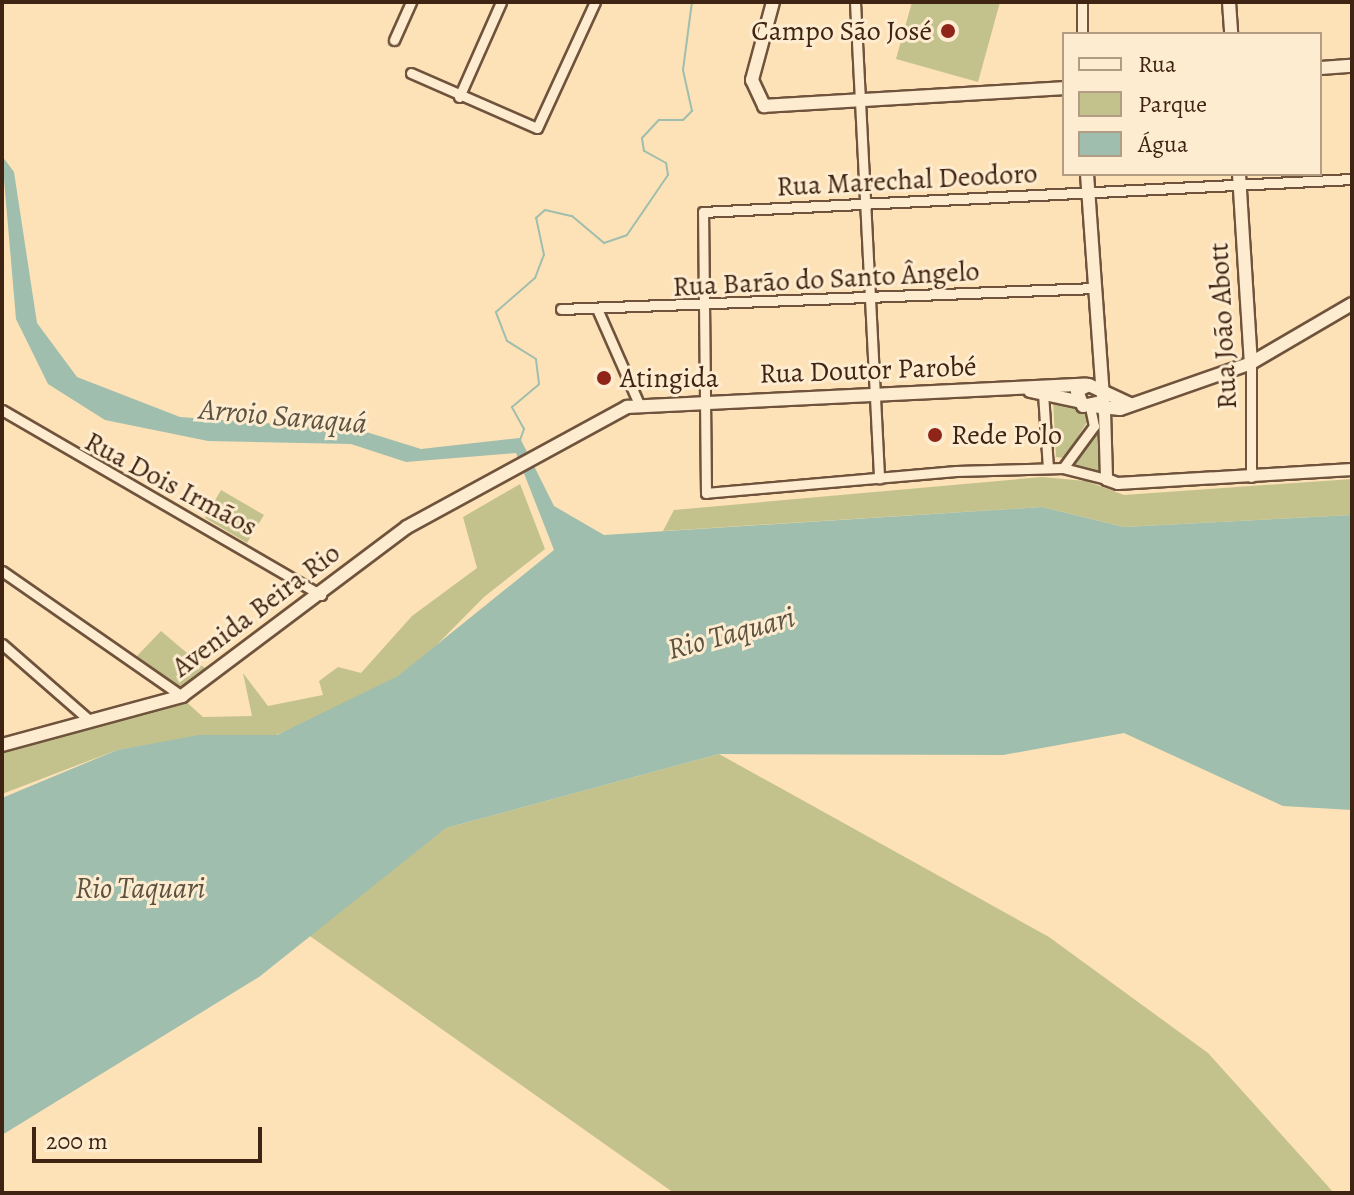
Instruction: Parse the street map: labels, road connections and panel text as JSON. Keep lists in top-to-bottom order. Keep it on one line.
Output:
{"streets":{"main road":["Rua João Abott","Rua Doutor Parobé","Avenida Beira Rio"],"street":["Rua Marechal Deodoro","Rua Barão do Santo Ângelo","Rua Dois Irmãos"]},"crossings":[["Rua Marechal Deodoro","Rua Barão do Santo Ângelo"],["Rua Marechal Deodoro","Rua João Abott"],["Rua Doutor Parobé","Avenida Beira Rio"],["Rua Dois Irmãos","Avenida Beira Rio"]],"water":["Arroio Saraquá","Rio Taquari"],"places":["Campo São José","Atingida","Rede Polo"],"legend":["Rua","Parque","Água"],"scale_bar":"200 m"}
